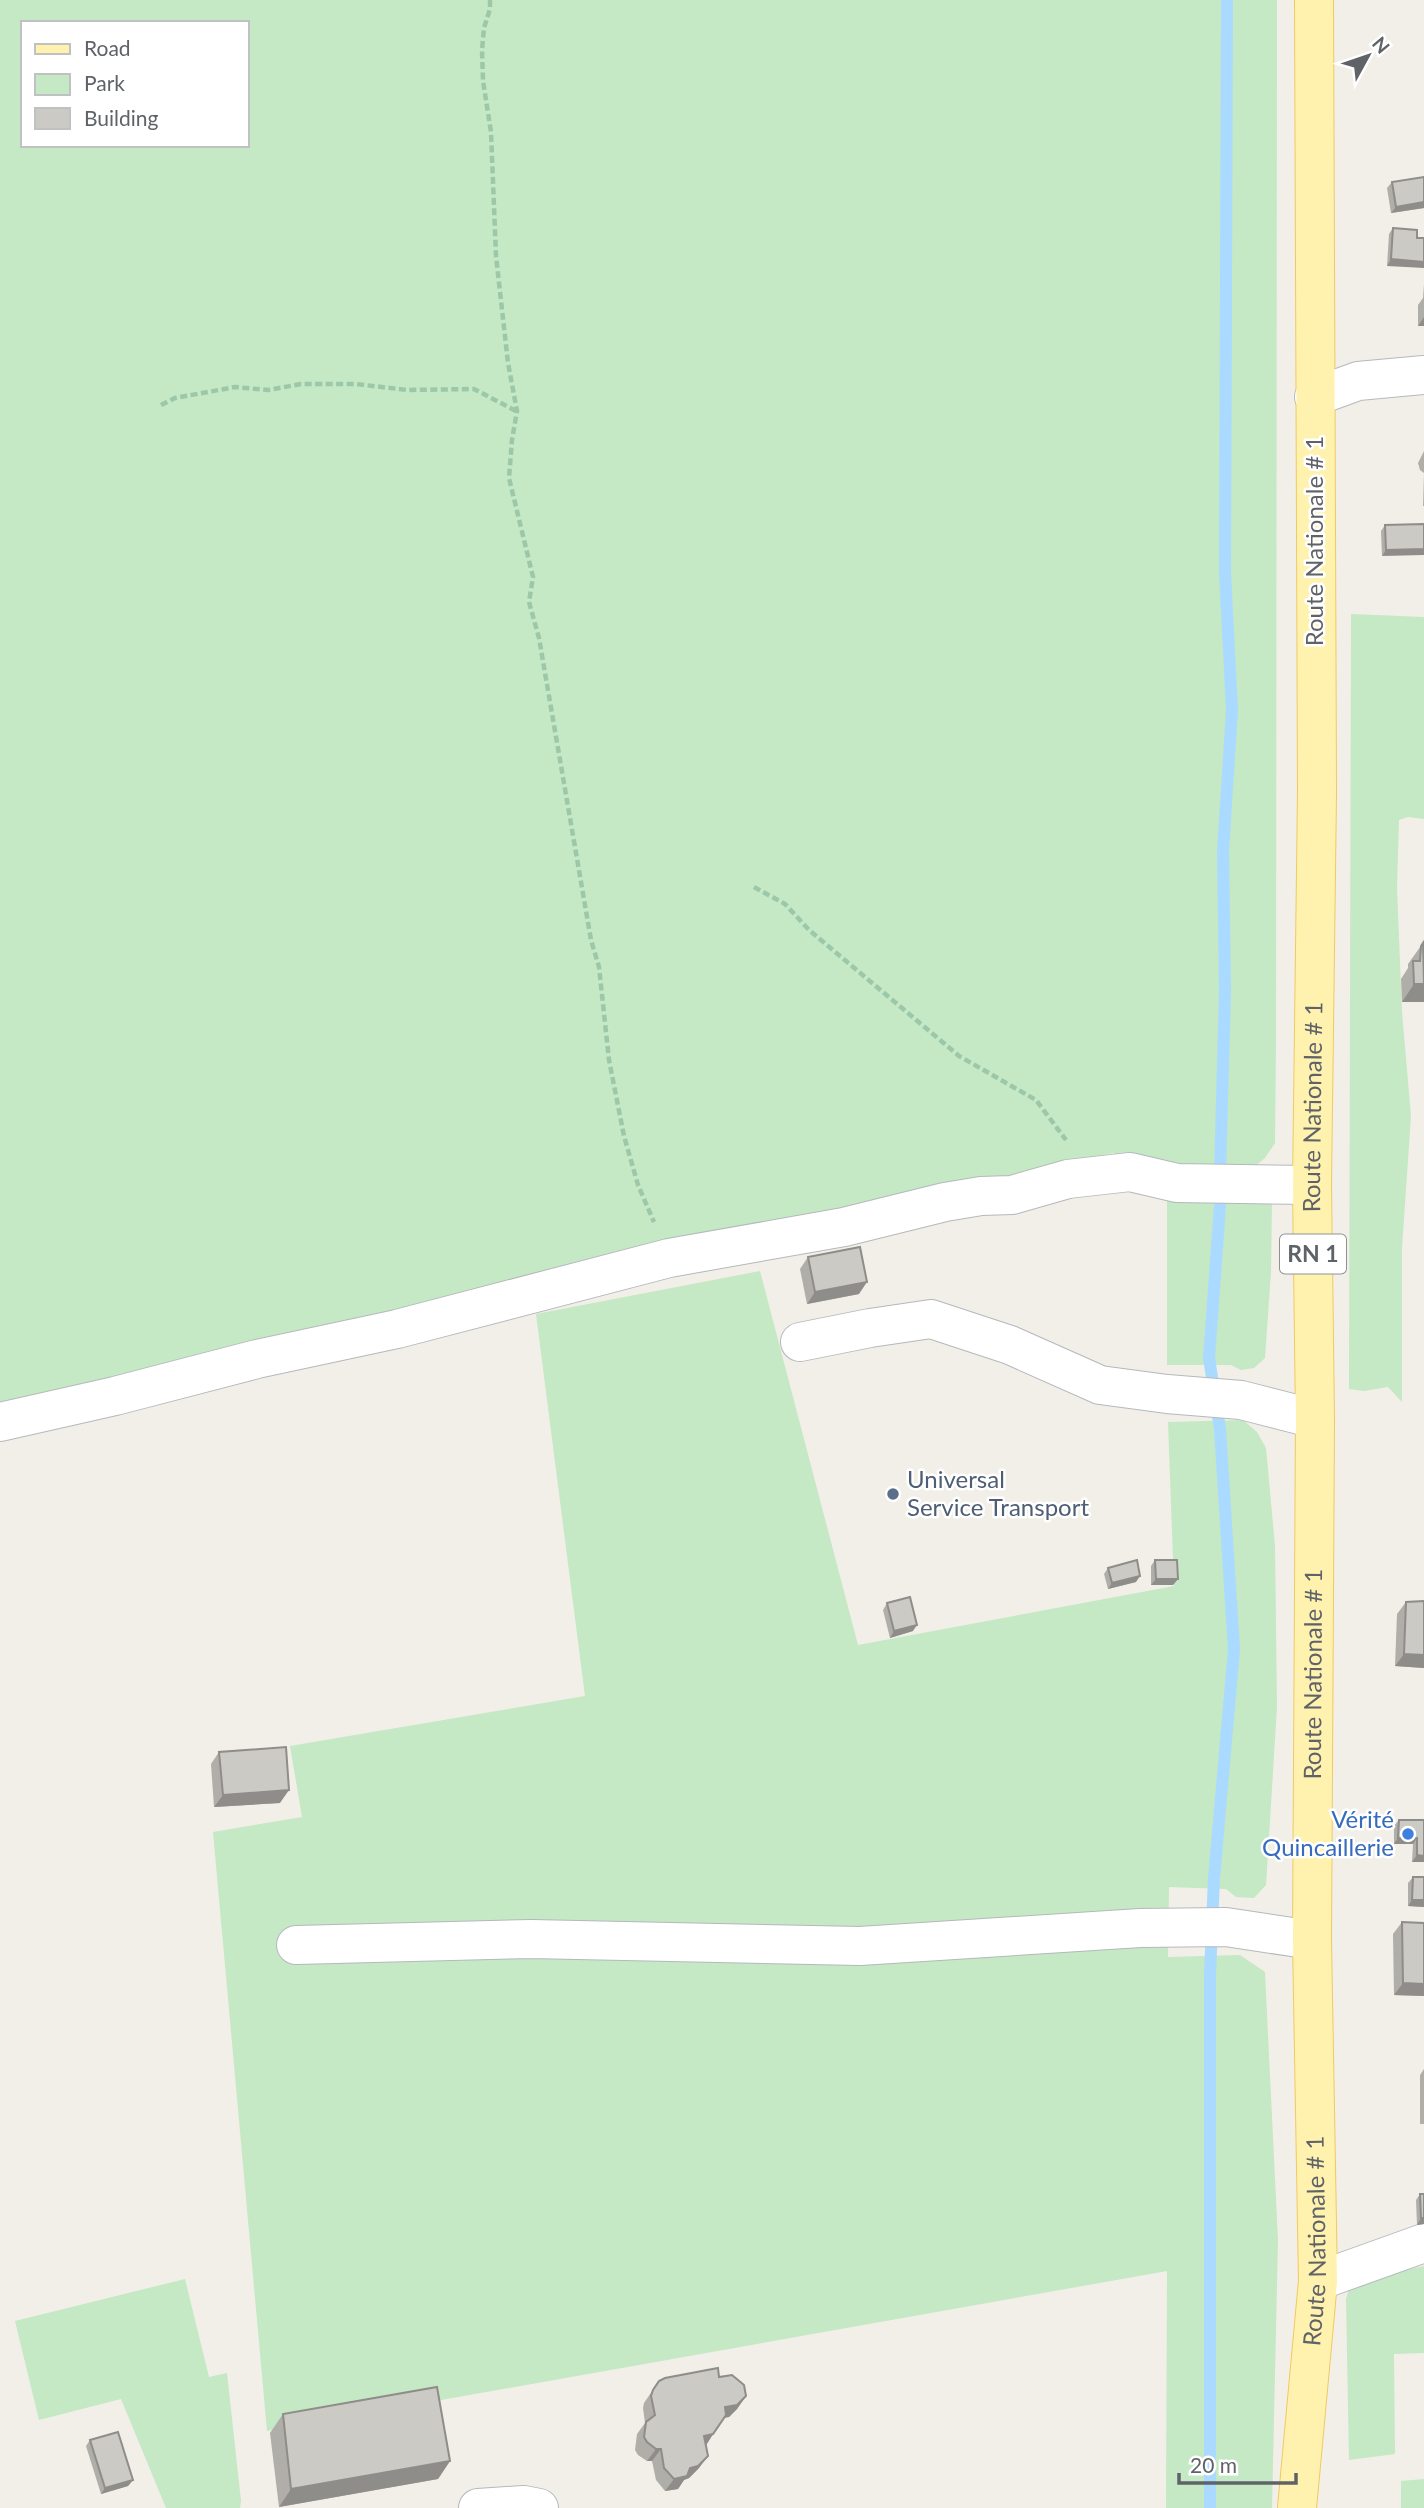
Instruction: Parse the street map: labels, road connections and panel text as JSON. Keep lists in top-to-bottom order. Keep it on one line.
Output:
{"streets":{"main road":["Route Nationale # 1","RN 1"]},"places":["Universal Service Transport","Vérité Quincaillerie"],"legend":["Road","Park","Building"],"scale_bar":"20 m","north":"top right"}
